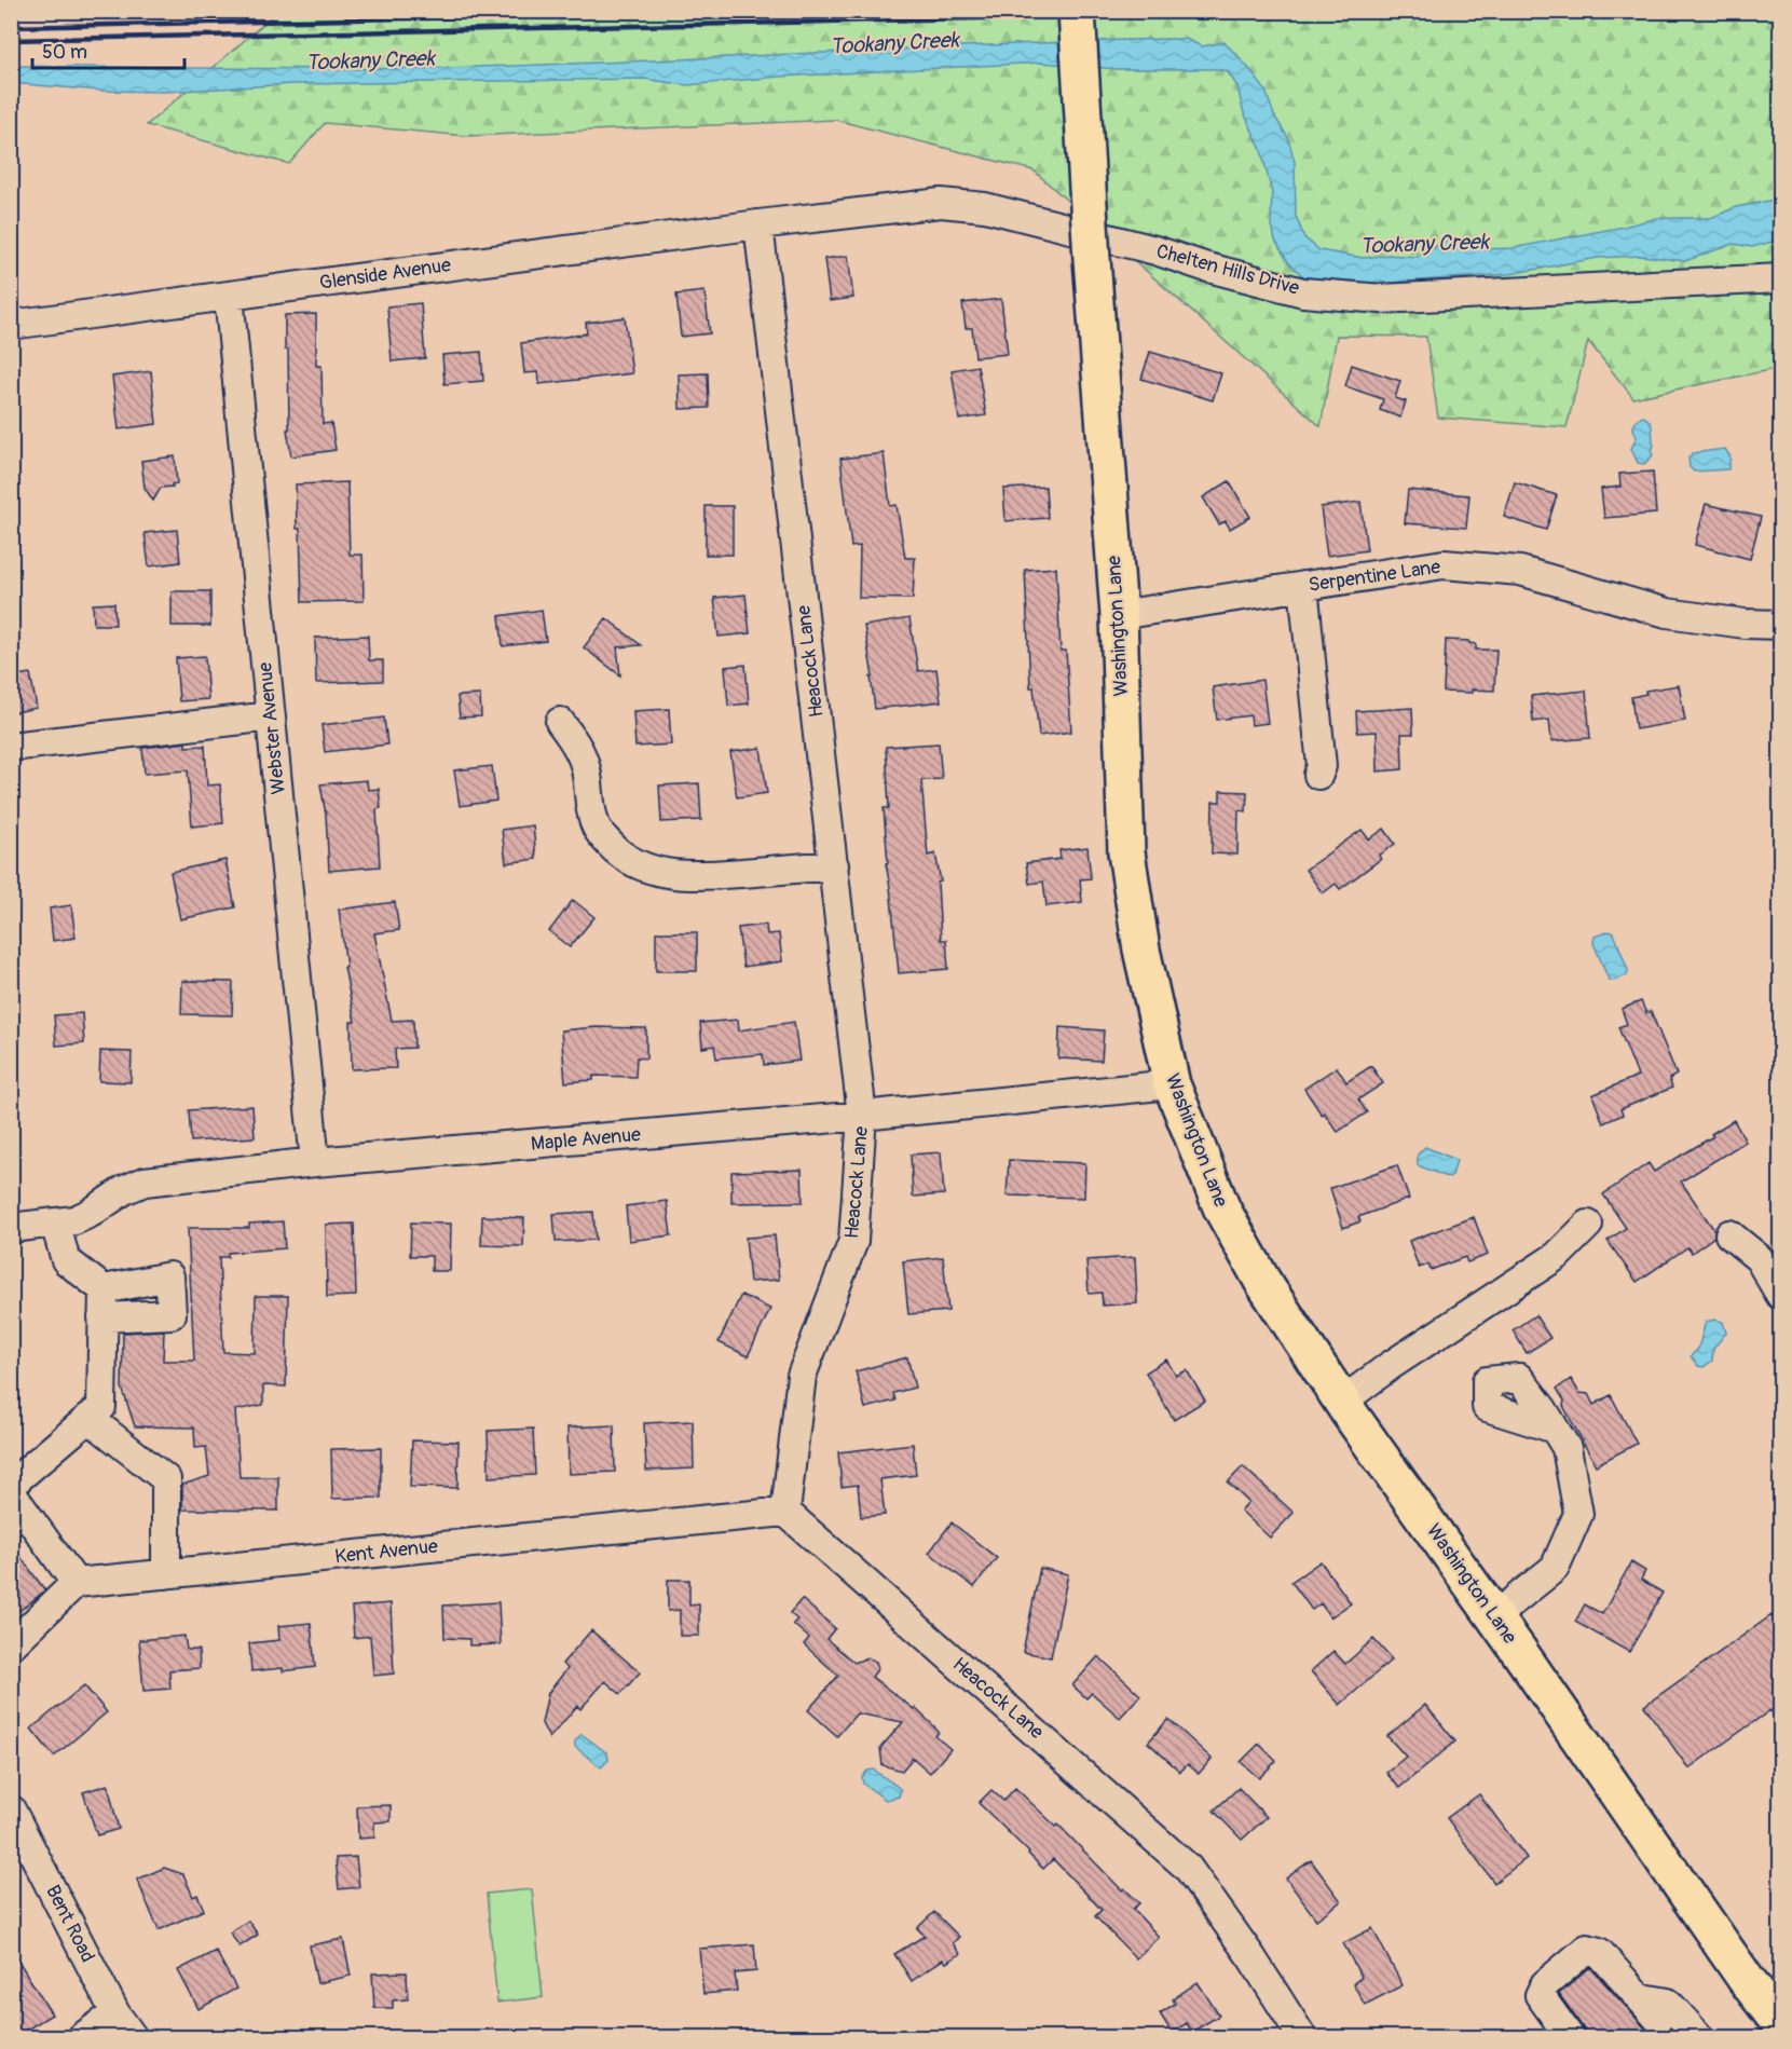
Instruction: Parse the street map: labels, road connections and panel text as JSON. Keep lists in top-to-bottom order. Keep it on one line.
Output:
{"streets":{"main road":["Washington Lane"],"street":["Chelten Hills Drive","Glenside Avenue","Serpentine Lane","Heacock Lane","Webster Avenue","Maple Avenue","Kent Avenue","Bent Road"]},"crossings":[["Chelten Hills Drive","Glenside Avenue"],["Chelten Hills Drive","Heacock Lane"],["Glenside Avenue","Heacock Lane"],["Glenside Avenue","Webster Avenue"],["Serpentine Lane","Washington Lane"],["Washington Lane","Maple Avenue"],["Heacock Lane","Maple Avenue"],["Heacock Lane","Kent Avenue"],["Webster Avenue","Maple Avenue"]],"water":["Tookany Creek"],"scale_bar":"50 m"}
